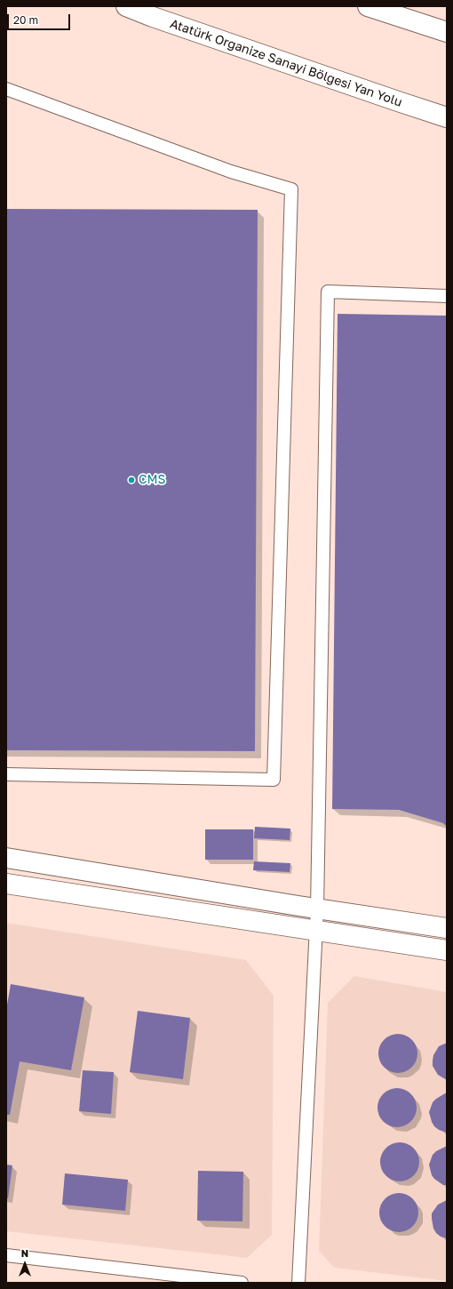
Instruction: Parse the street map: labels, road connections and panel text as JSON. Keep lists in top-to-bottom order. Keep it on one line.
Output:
{"streets":{"main road":["Atatürk Organize Sanayi Bölgesi Yan Yolu"]},"places":["CMS"],"scale_bar":"20 m","north":"top"}
